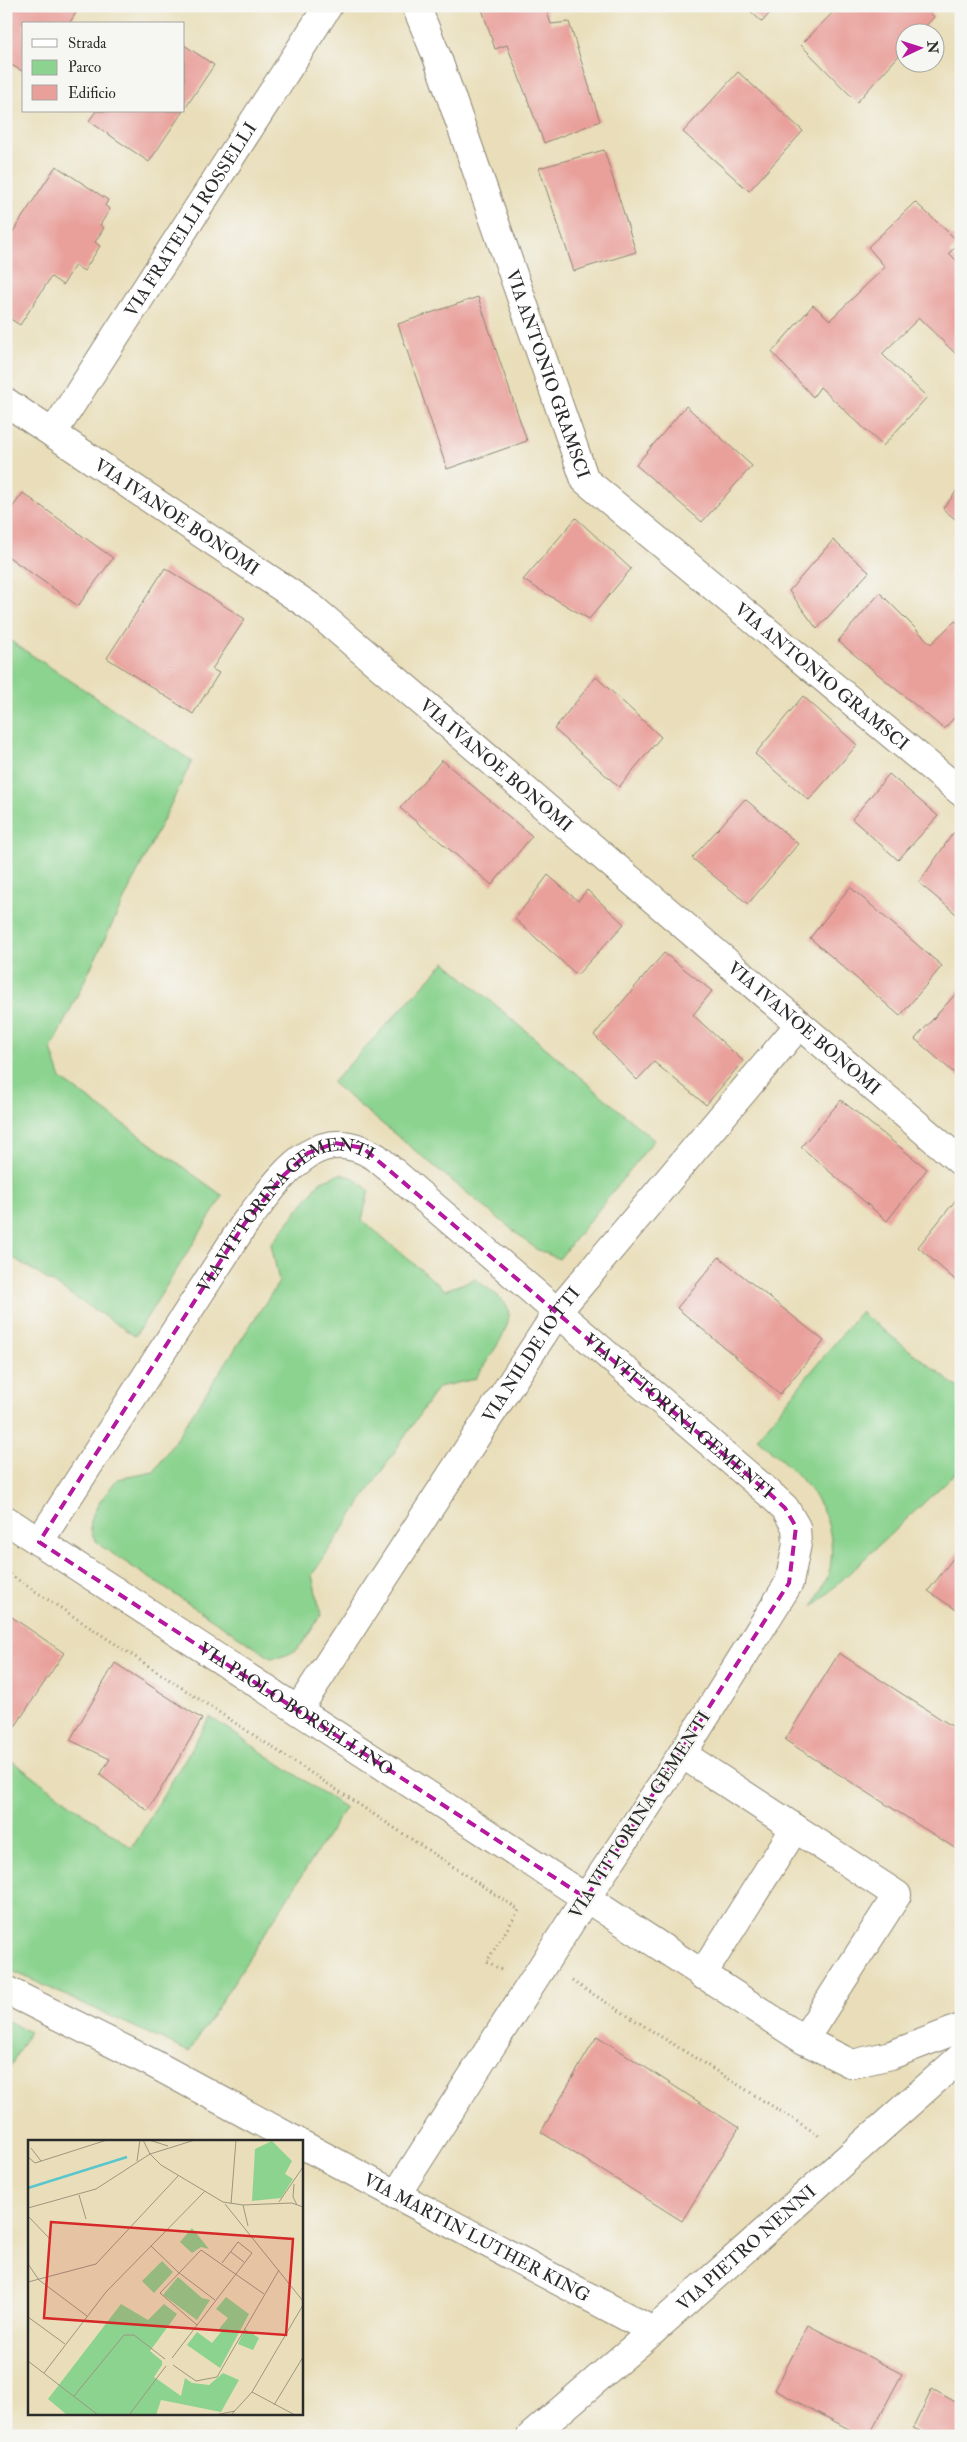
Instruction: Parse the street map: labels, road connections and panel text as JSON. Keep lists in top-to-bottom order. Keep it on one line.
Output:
{"streets":{"street":["VIA FRATELLI ROSSELLI","VIA ANTONIO GRAMSCI","VIA IVANOE BONOMI","VIA VITTORINA GEMENTI","VIA NILDE IOTTI","VIA PAOLO BORSELLINO","VIA MARTIN LUTHER KING","VIA PIETRO NENNI"]},"crossings":[["VIA FRATELLI ROSSELLI","VIA IVANOE BONOMI"],["VIA IVANOE BONOMI","VIA NILDE IOTTI"],["VIA VITTORINA GEMENTI","VIA NILDE IOTTI"],["VIA VITTORINA GEMENTI","VIA PAOLO BORSELLINO"],["VIA VITTORINA GEMENTI","VIA MARTIN LUTHER KING"],["VIA NILDE IOTTI","VIA PAOLO BORSELLINO"],["VIA MARTIN LUTHER KING","VIA PIETRO NENNI"]],"legend":["Strada","Parco","Edificio"],"north":"right"}
